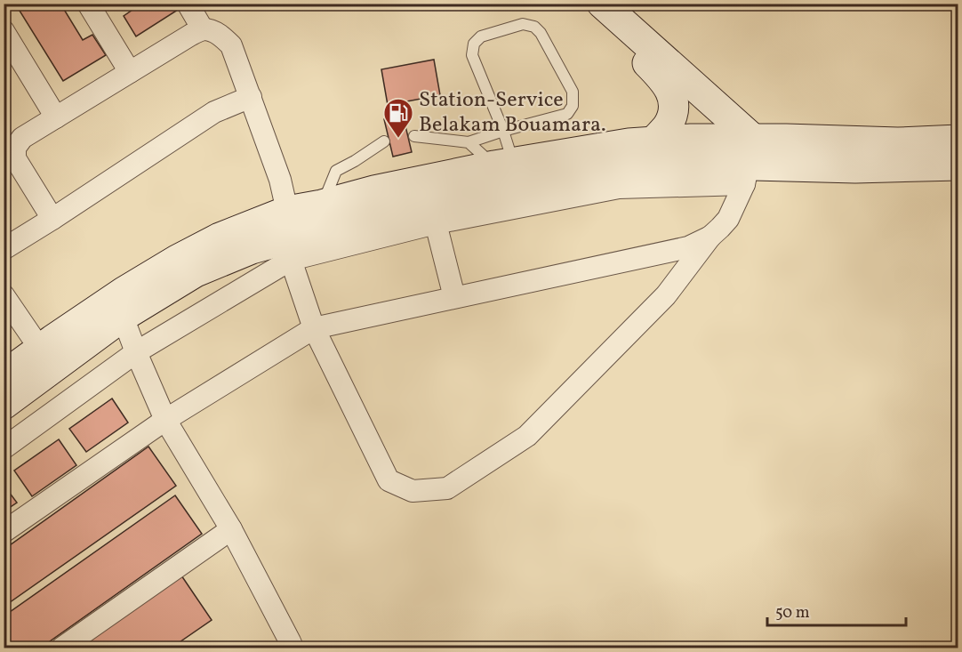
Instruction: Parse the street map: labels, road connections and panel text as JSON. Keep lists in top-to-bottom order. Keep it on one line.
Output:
{"places":{"fuel station":["Station-Service Belakam Bouamara."]},"scale_bar":"50 m"}
